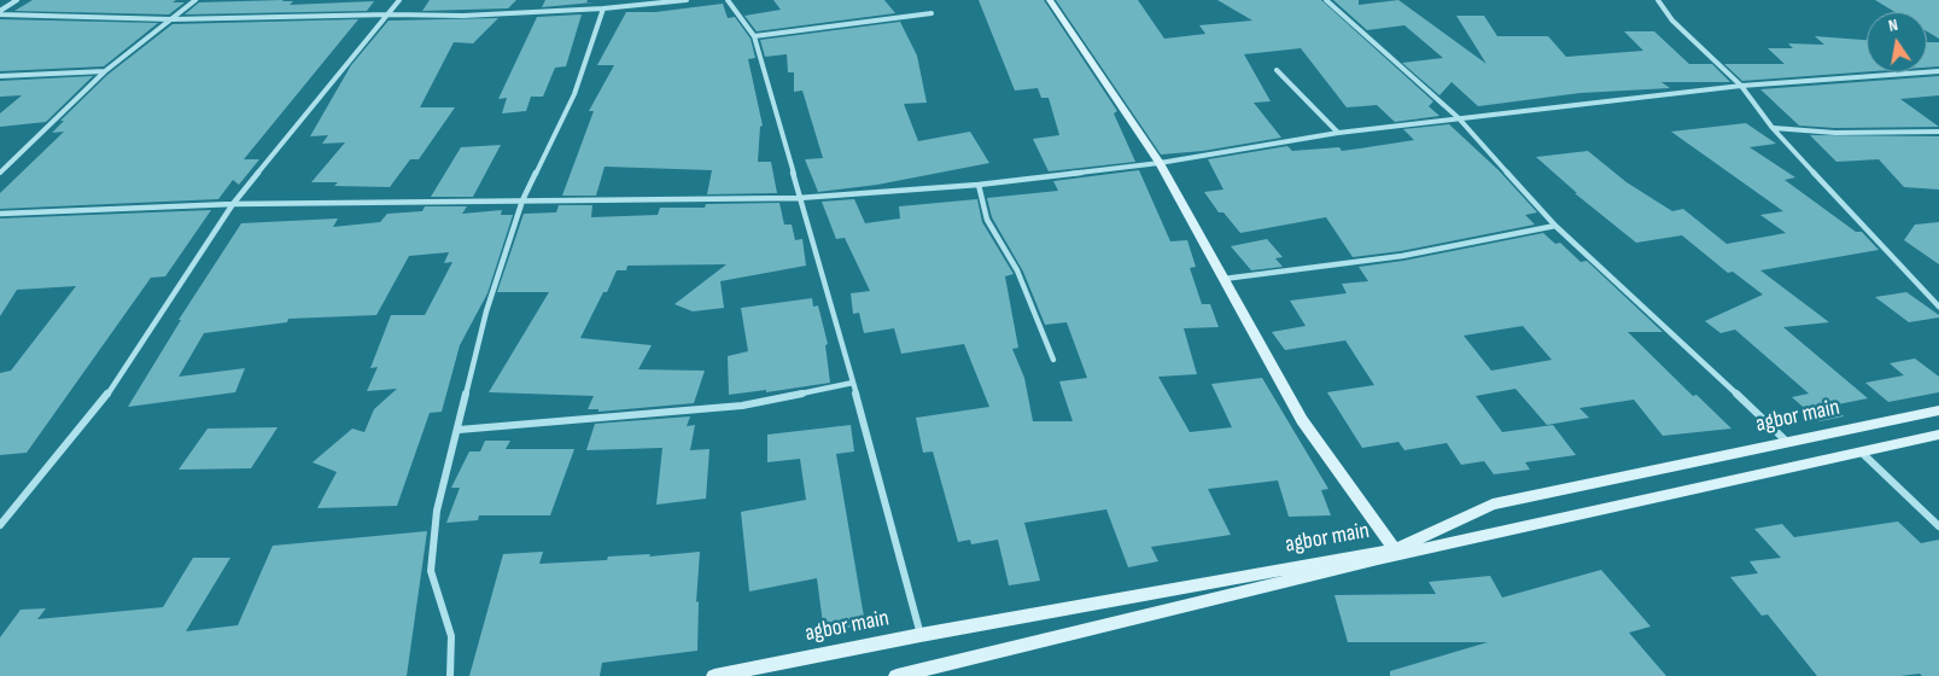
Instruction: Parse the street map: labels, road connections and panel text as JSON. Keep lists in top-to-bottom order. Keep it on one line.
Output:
{"streets":{"main road":["agbor main"]},"north":"top"}
